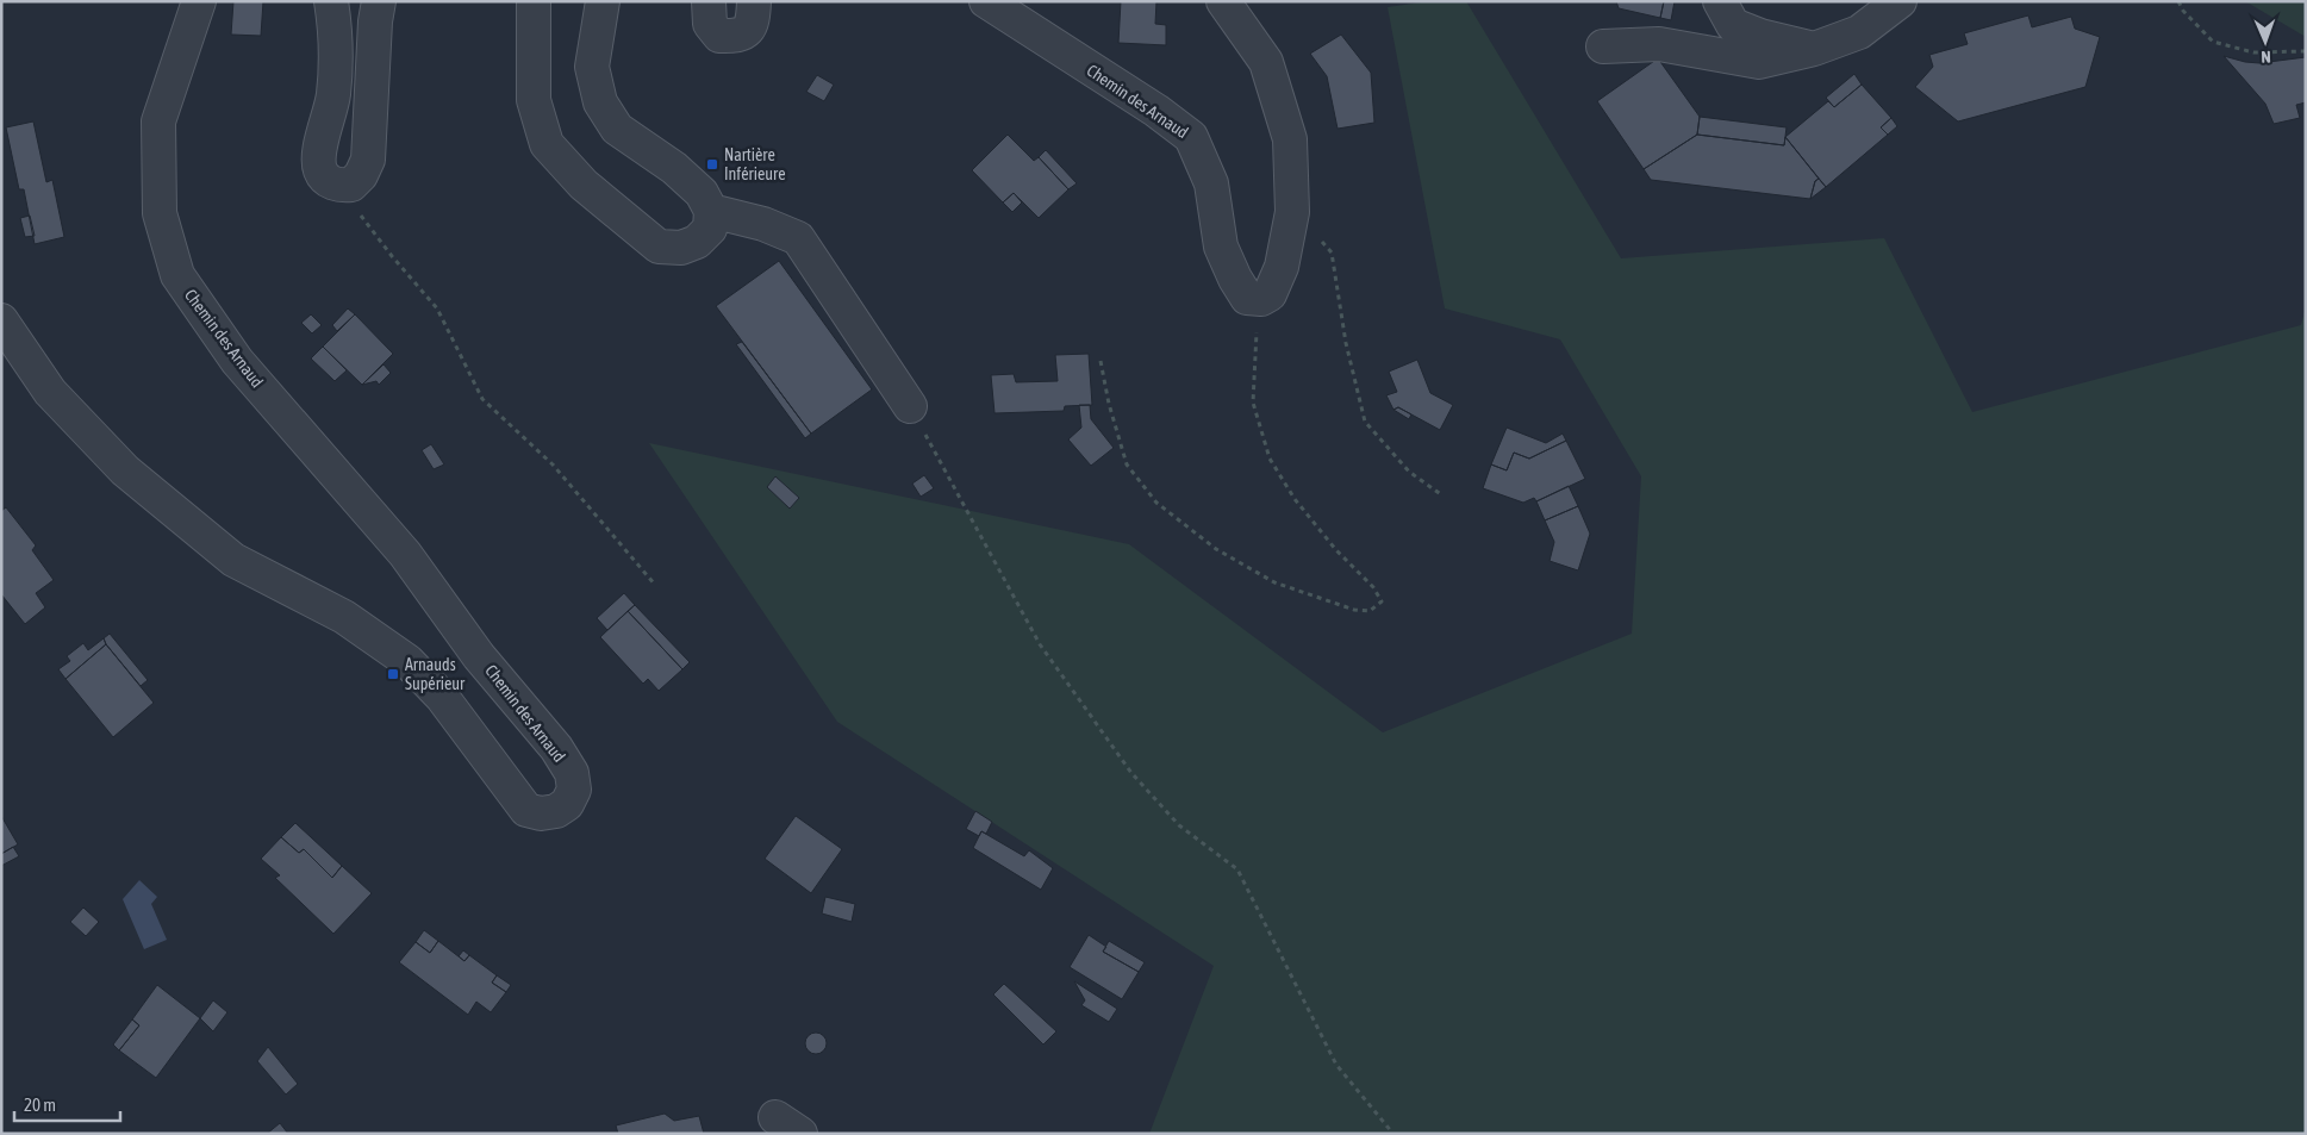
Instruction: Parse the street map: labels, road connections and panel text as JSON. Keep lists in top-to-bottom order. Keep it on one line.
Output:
{"streets":{"street":["Chemin des Arnaud"]},"places":{"transit":["Nartière Inférieure","Arnauds Supérieur"]},"scale_bar":"20 m","north":"bottom"}
